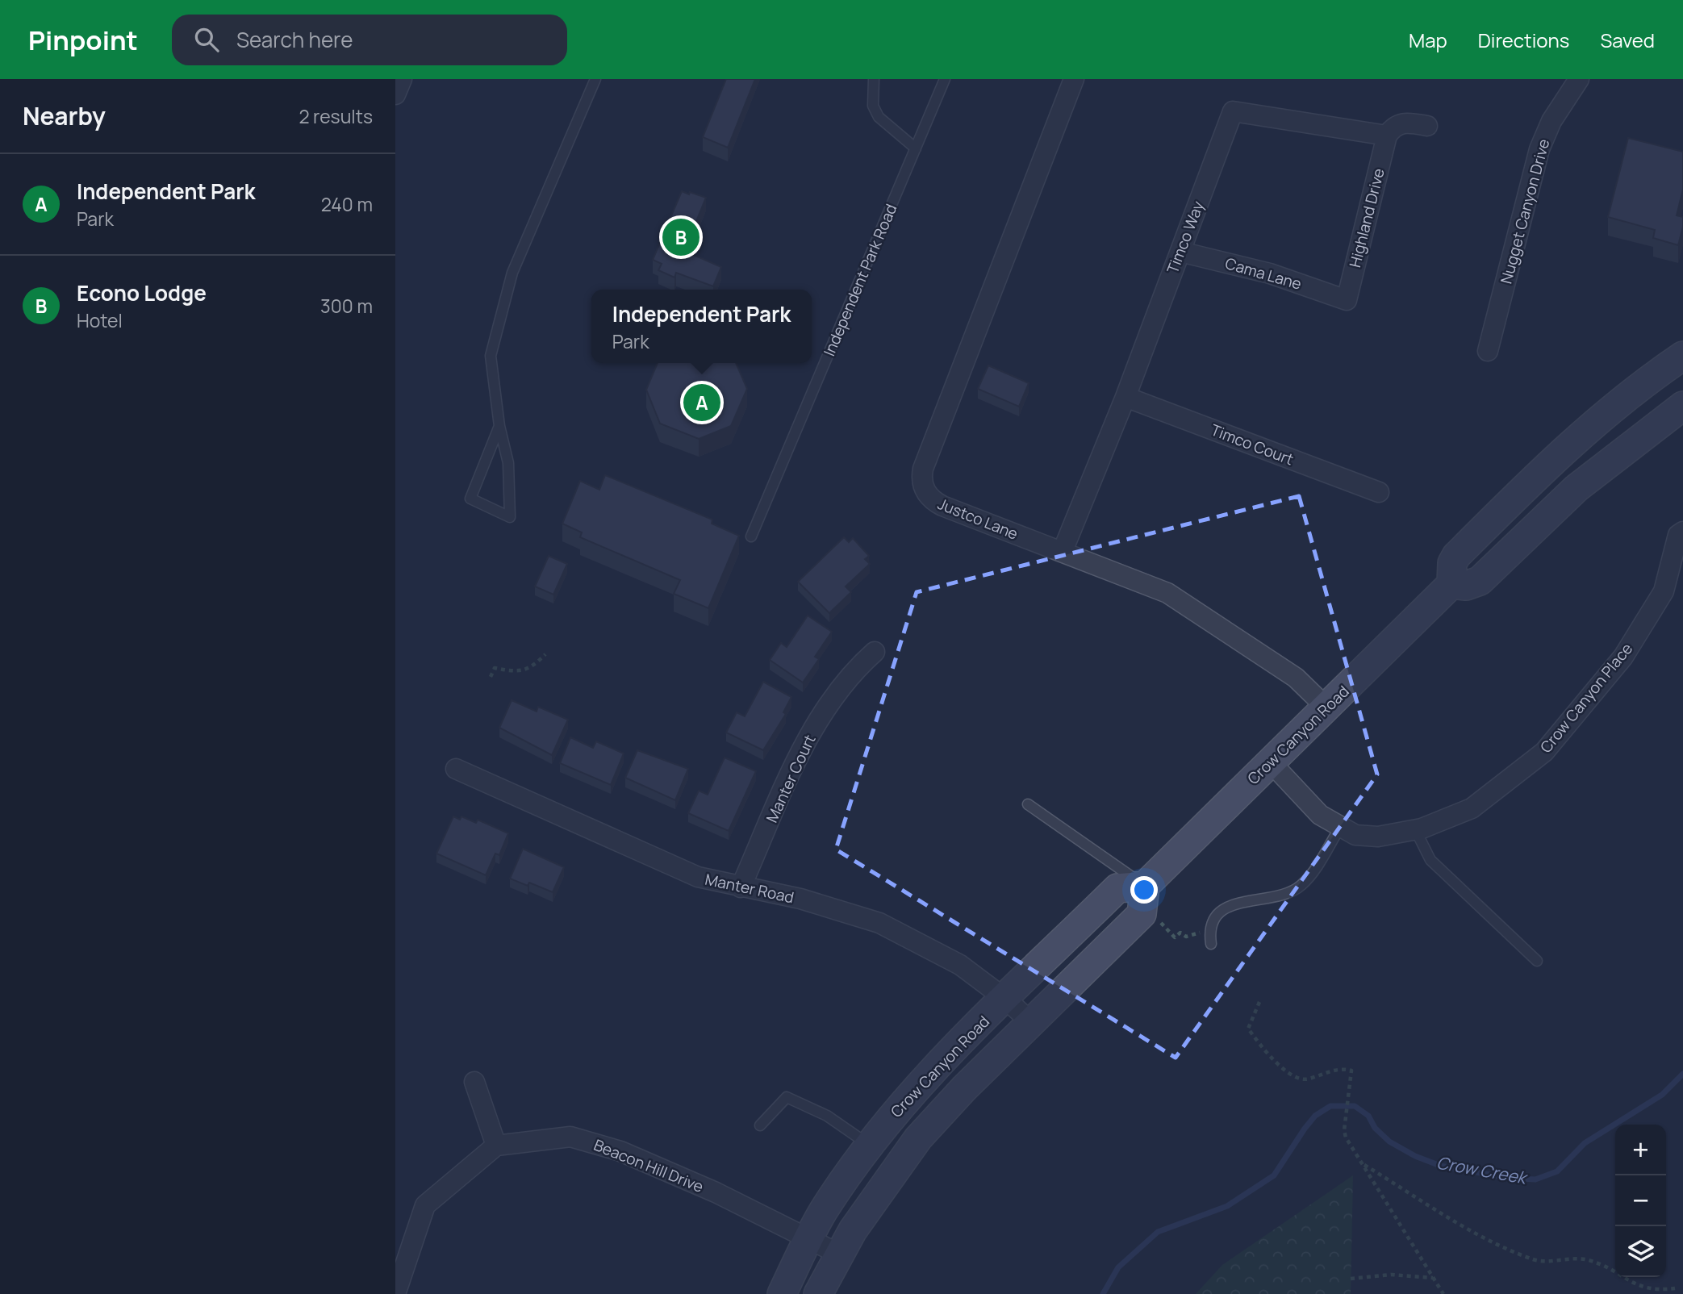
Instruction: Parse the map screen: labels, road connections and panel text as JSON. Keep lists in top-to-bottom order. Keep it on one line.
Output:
{"streets":{"main road":["Crow Canyon Road"],"street":["Nugget Canyon Drive","Highland Drive","Timco Way","Cama Lane","Timco Court","Justco Lane","Crow Canyon Place","Manter Court","Manter Road","Beacon Hill Drive"],"lane":["Independent Park Road"]},"crossings":[["Highland Drive","Timco Way"],["Highland Drive","Cama Lane"],["Timco Way","Cama Lane"],["Timco Way","Timco Court"],["Timco Way","Justco Lane"],["Justco Lane","Crow Canyon Road"],["Crow Canyon Place","Crow Canyon Road"],["Crow Canyon Road","Manter Road"],["Crow Canyon Road","Beacon Hill Drive"],["Manter Court","Manter Road"]],"water":["Crow Creek"],"page":{"header":"Pinpoint","search":"Search here","nav":["Map","Directions","Saved"],"heading":["Nearby","2 results"],"list":[{"mark":"A","name":"Independent Park","note":"Park","value":"240 m"},{"mark":"B","name":"Econo Lodge","note":"Hotel","value":"300 m"}],"pins":["B","A"],"popup":["Independent Park","Park"],"map_buttons":["+","−"]}}
